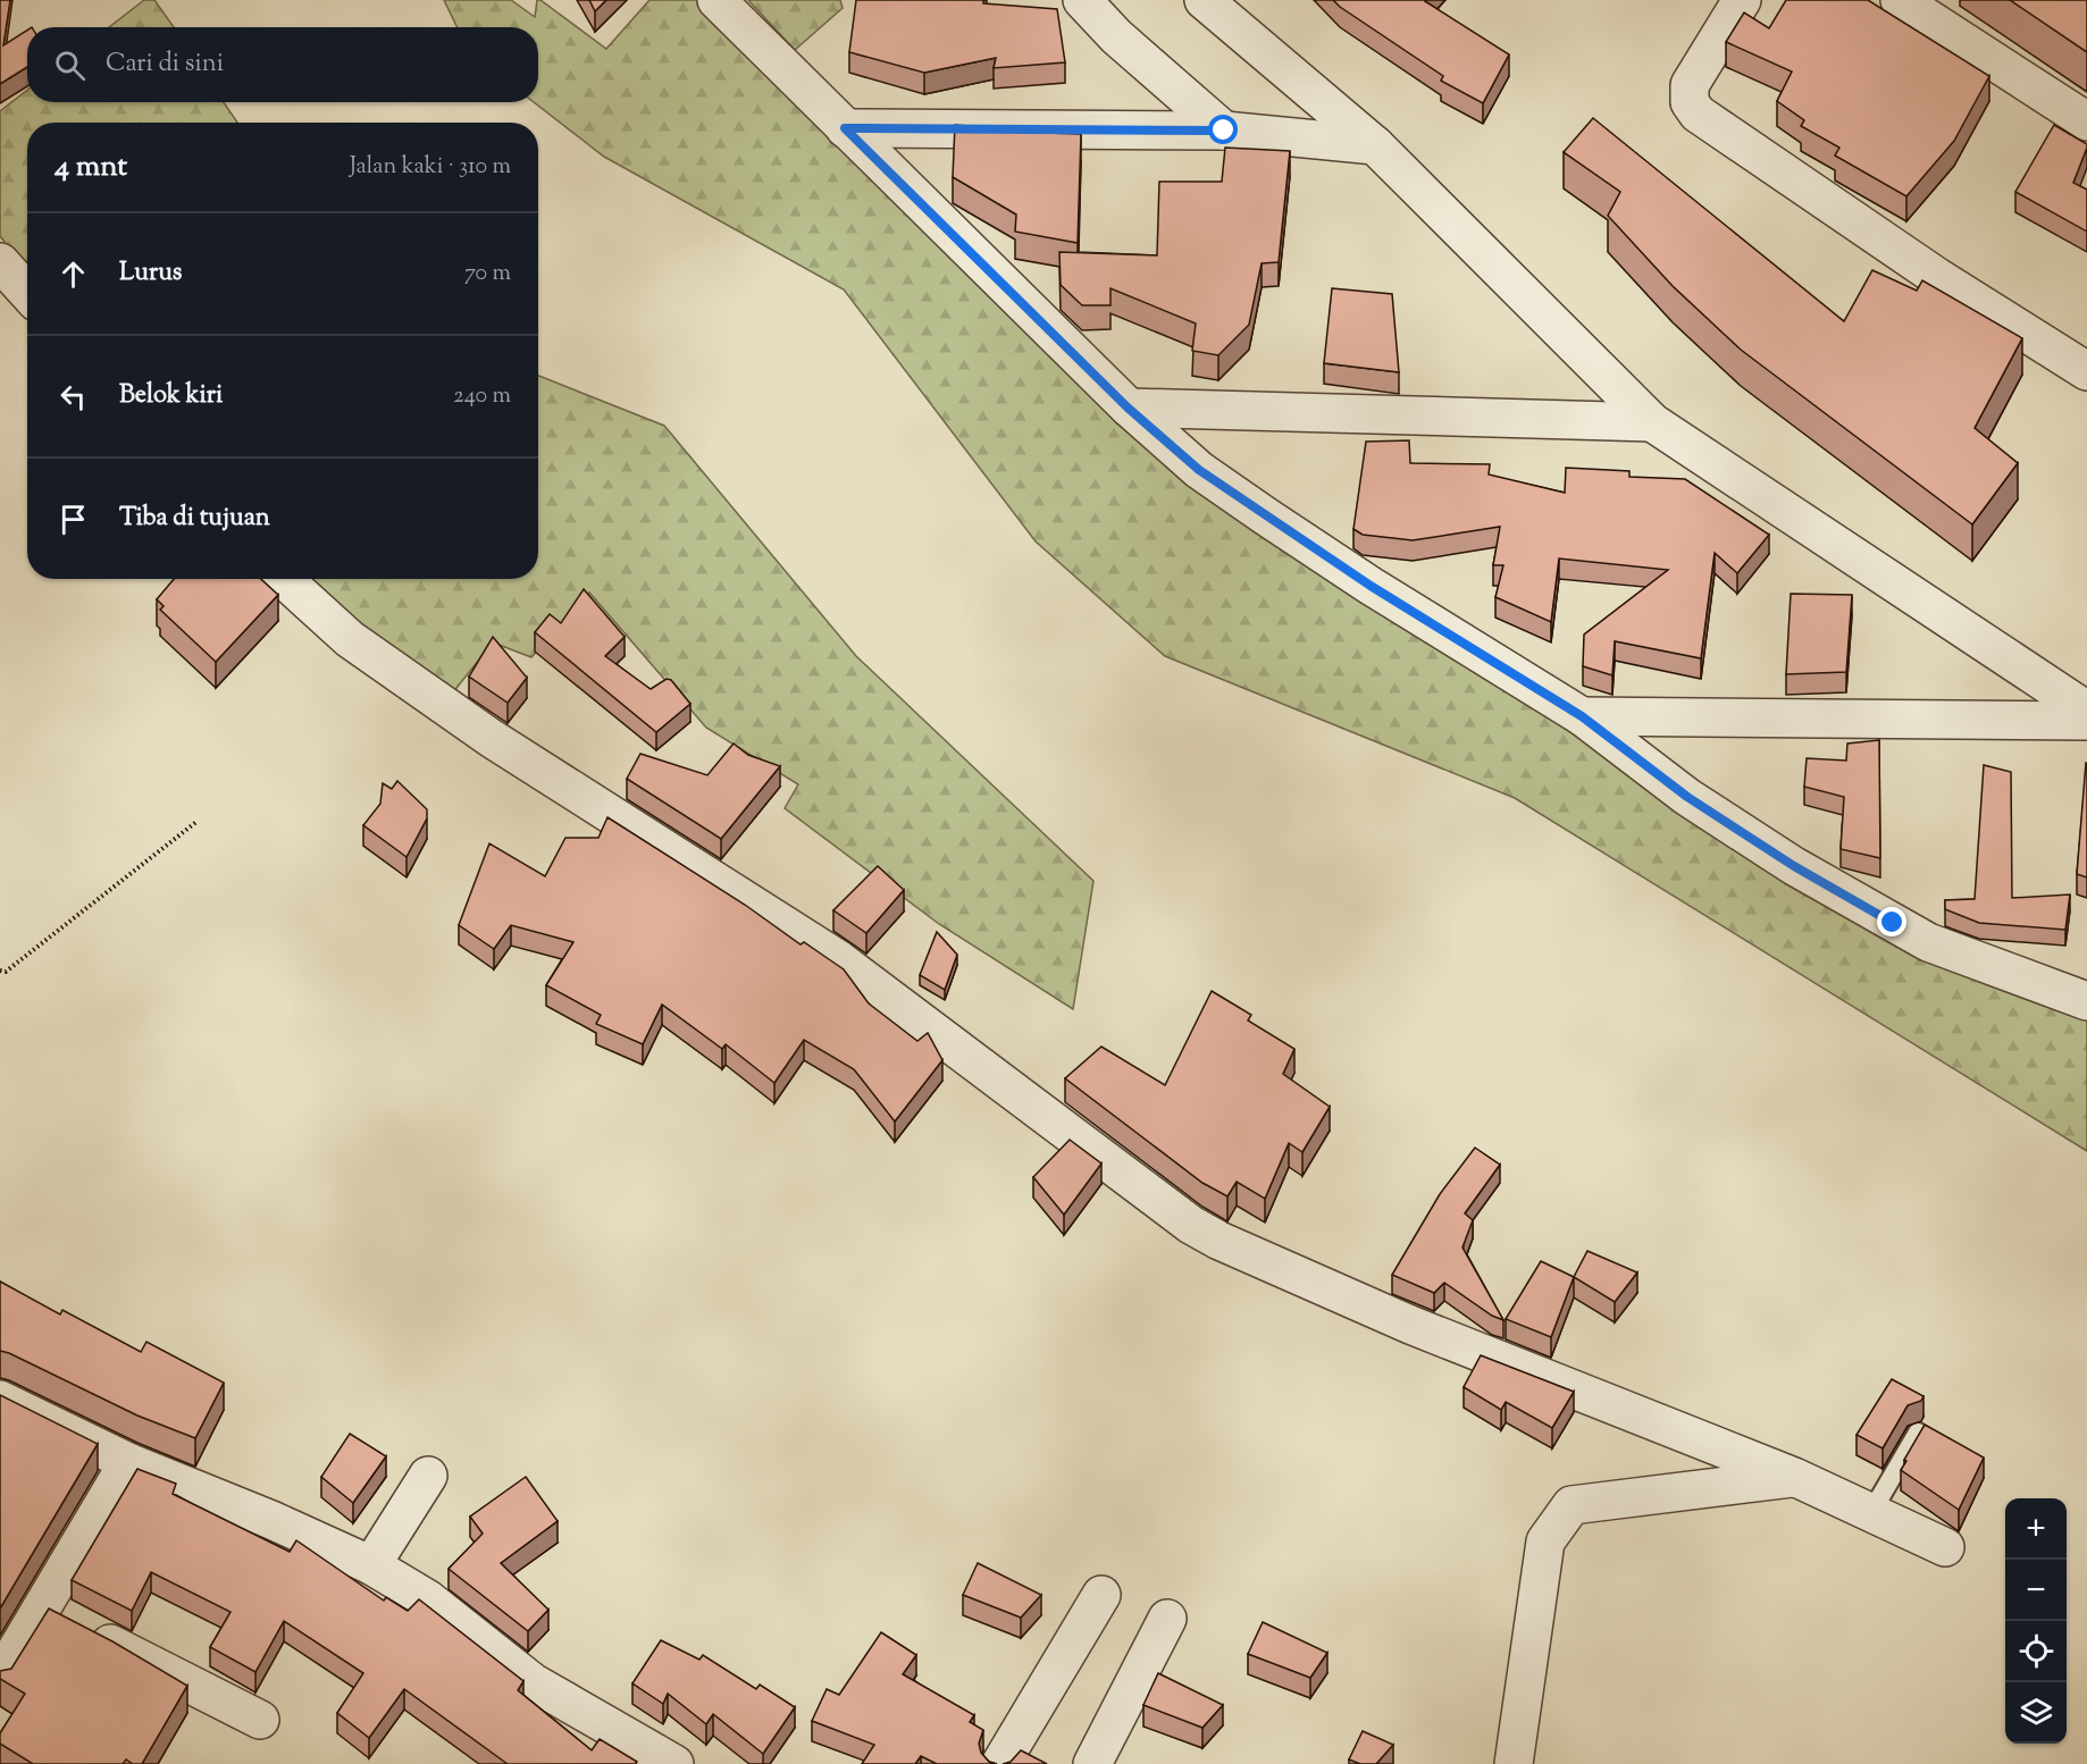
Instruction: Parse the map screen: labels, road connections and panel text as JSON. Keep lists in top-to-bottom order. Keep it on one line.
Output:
{"page":{"search":"Cari di sini","heading":["4 mnt","Jalan kaki · 310 m"],"list":[["Lurus","70 m"],["Belok kiri","240 m"],"Tiba di tujuan"],"map_buttons":["+","−"]}}
